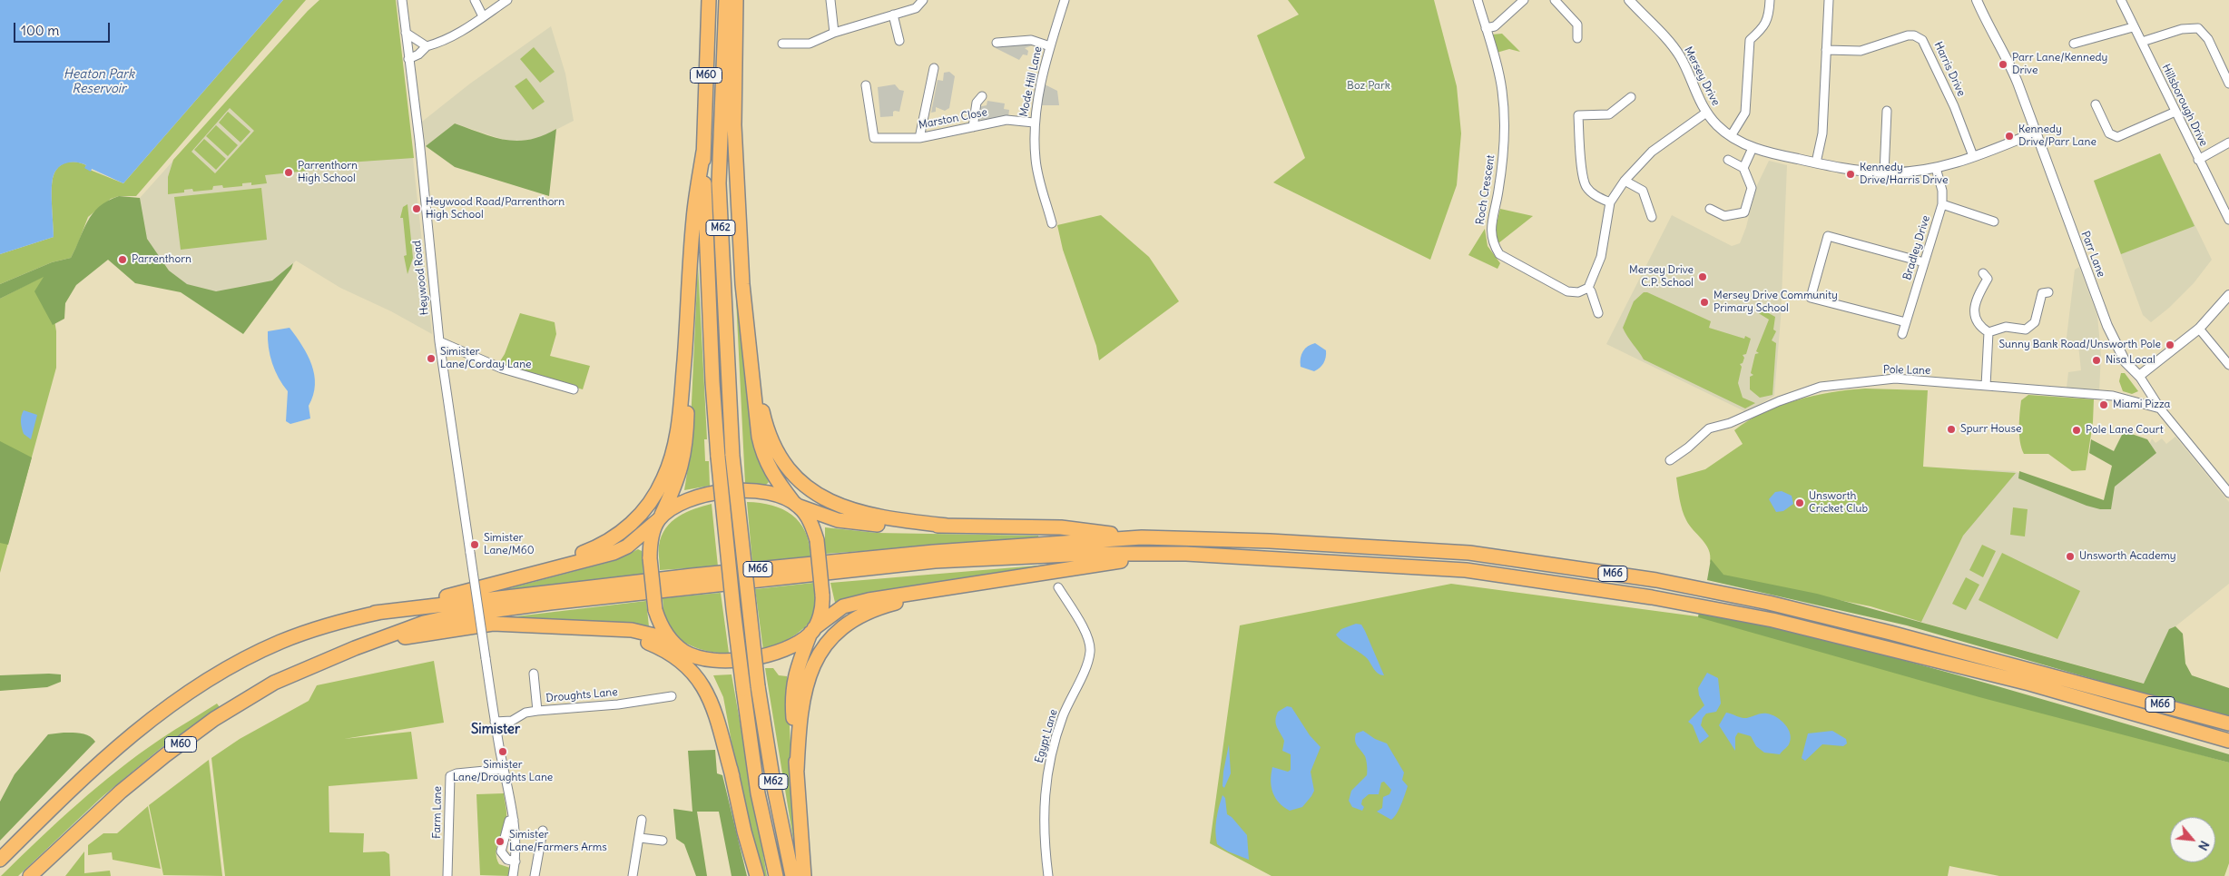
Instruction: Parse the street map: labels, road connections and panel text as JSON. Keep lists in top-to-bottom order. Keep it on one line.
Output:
{"streets":{"highway":["M60","M62","M66"],"street":["Harris Drive","Mersey Drive","Mode Hill Lane","Hillsborough Drive","Marston Close","Roch Crescent","Bradley Drive","Parr Lane","Heywood Road","Pole Lane","Droughts Lane","Egypt Lane","Farm Lane"]},"crossings":[["Harris Drive","Mersey Drive"],["M60","M62"],["M60","M66"],["Mersey Drive","Bradley Drive"],["Mersey Drive","Parr Lane"],["Mode Hill Lane","Marston Close"],["Parr Lane","Pole Lane"],["Heywood Road","Droughts Lane"],["Heywood Road","Farm Lane"]],"districts":["Simister"],"water":["Heaton Park Reservoir"],"parks":["Boz Park"],"places":["Parr Lane/Kennedy Drive","Kennedy Drive/Parr Lane","Parrenthorn High School","Kennedy Drive/Harris Drive","Heywood Road/Parrenthorn High School","Parrenthorn","Mersey Drive C.P. School","Mersey Drive Community Primary School","Sunny Bank Road/Unsworth Pole","Simister Lane/Corday Lane","Nisa Local","Miami Pizza","Spurr House","Pole Lane Court","Unsworth Cricket Club","Simister Lane/M60","Unsworth Academy","Simister Lane/Droughts Lane","Simister Lane/Farmers Arms"],"scale_bar":"100 m","north":"bottom right"}
